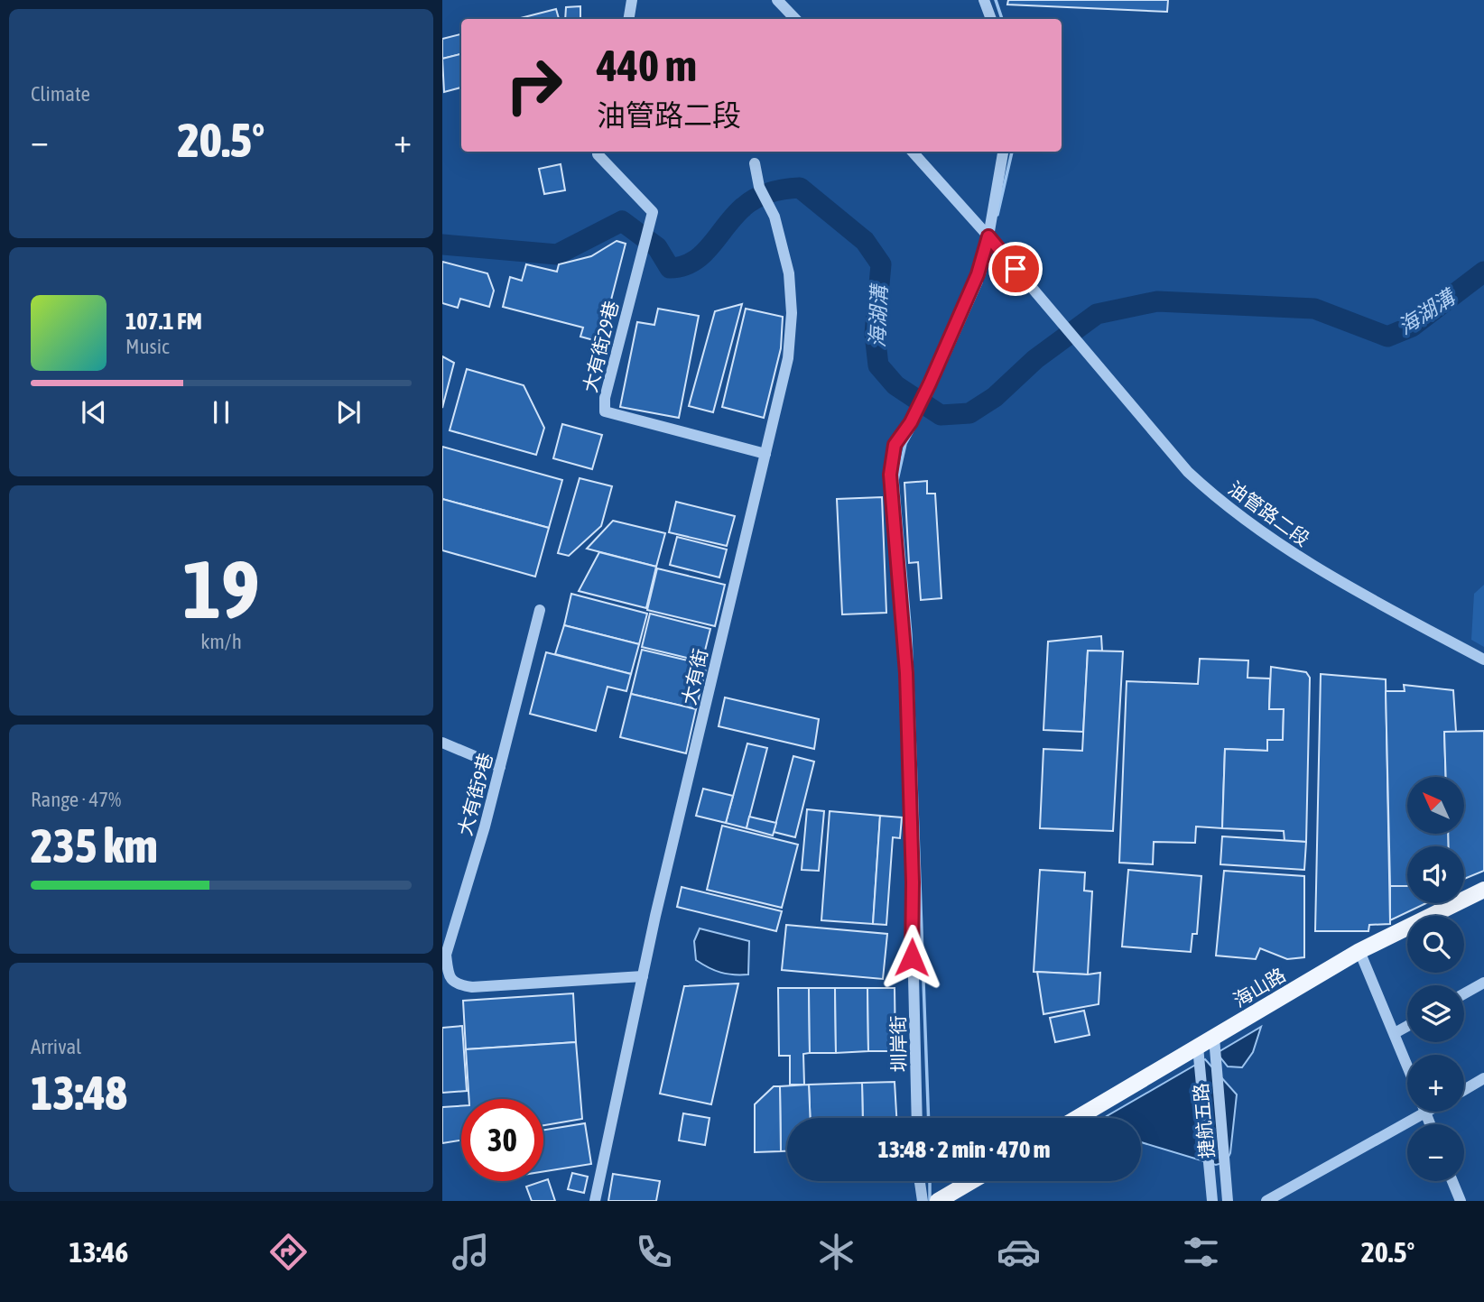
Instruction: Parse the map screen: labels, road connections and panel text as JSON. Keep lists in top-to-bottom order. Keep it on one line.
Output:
{"streets":{"main road":["海山路"],"street":["大有街29巷","油管路二段","大有街","大有街9巷","圳岸街","捷航五路"]},"crossings":[["大有街29巷","大有街"],["油管路二段","圳岸街"],["大有街","大有街9巷"],["海山路","捷航五路"]],"water":["海湖溝"],"north":"top left","page":{"tile":["Climate",["19","km/h"],["Range · 47%","235 km"],["Arrival","13:48"]],"turn":["440 m","油管路二段"],"heat":["−","20.5°","+"],"song":["107.1 FM","Music"],"map_buttons":["+","−"],"limit":"30","trip":"13:48 · 2 min · 470 m","tabs":["13:46","20.5°"]}}
